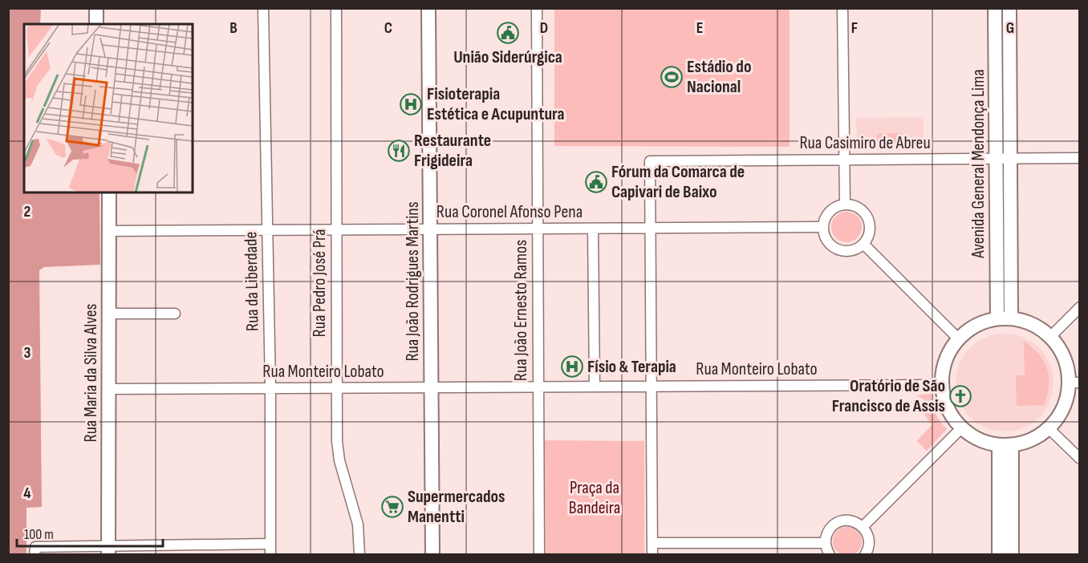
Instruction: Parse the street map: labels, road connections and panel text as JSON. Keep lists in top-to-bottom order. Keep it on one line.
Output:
{"streets":{"street":["Rua Casimiro de Abreu","Avenida General Mendonça Lima","Rua Coronel Afonso Pena","Rua da Liberdade","Rua João Rodrigues Martins","Rua Pedro José Prá","Rua João Ernesto Ramos","Rua Monteiro Lobato","Rua Maria da Silva Alves"]},"crossings":[["Rua Casimiro de Abreu","Avenida General Mendonça Lima"],["Rua Casimiro de Abreu","Rua Coronel Afonso Pena"],["Avenida General Mendonça Lima","Rua Monteiro Lobato"],["Rua Coronel Afonso Pena","Rua da Liberdade"],["Rua Coronel Afonso Pena","Rua João Rodrigues Martins"],["Rua Coronel Afonso Pena","Rua Pedro José Prá"],["Rua Coronel Afonso Pena","Rua João Ernesto Ramos"],["Rua Coronel Afonso Pena","Rua Maria da Silva Alves"],["Rua da Liberdade","Rua Monteiro Lobato"],["Rua João Rodrigues Martins","Rua Monteiro Lobato"],["Rua Pedro José Prá","Rua Monteiro Lobato"],["Rua João Ernesto Ramos","Rua Monteiro Lobato"],["Rua Monteiro Lobato","Rua Maria da Silva Alves"]],"parks":["Praça da Bandeira"],"places":{"public building":["União Siderúrgica","Fórum da Comarca de Capivari de Baixo"],"sports":["Estádio do Nacional"],"hospital":["Fisioterapia Estética e Acupuntura","Físio & Terapia"],"restaurant":["Restaurante Frigideira"],"church":["Oratório de São Francisco de Assis"],"supermarket":["Supermercados Manentti"]},"scale_bar":"100 m","grid":{"columns":["B","C","D","E","F","G"],"rows":["2","3","4"]}}
